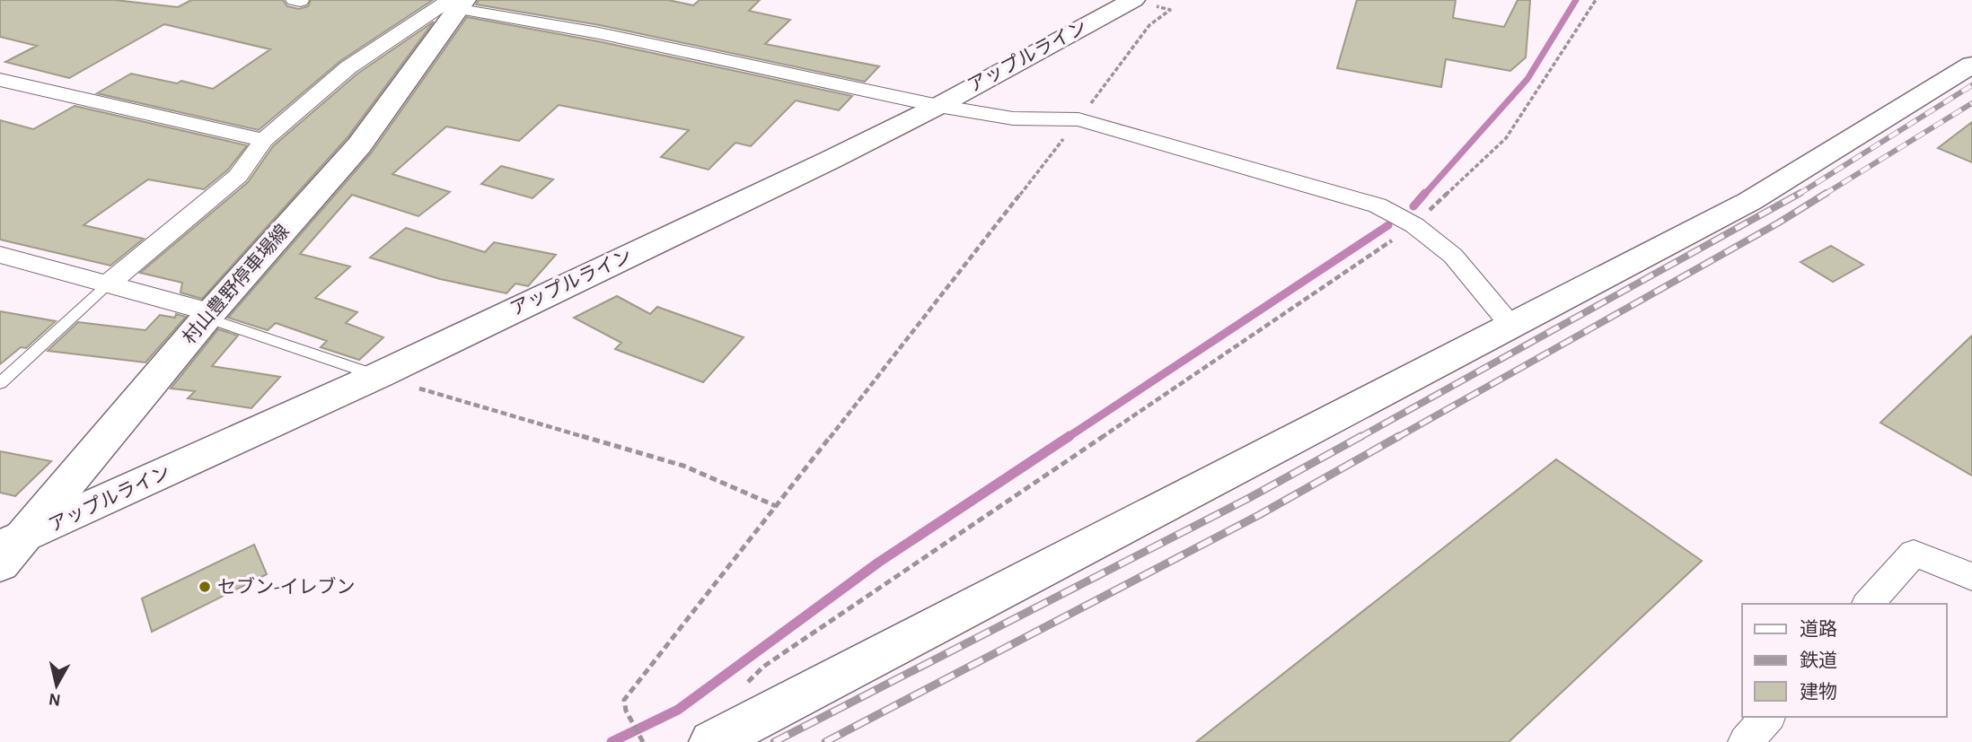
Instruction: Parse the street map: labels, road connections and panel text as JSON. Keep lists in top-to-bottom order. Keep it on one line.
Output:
{"streets":{"main road":["アップルライン","村山豊野停車場線"]},"crossings":[["アップルライン","村山豊野停車場線"]],"places":["セブン-イレブン"],"legend":["道路","鉄道","建物"],"north":"bottom"}
